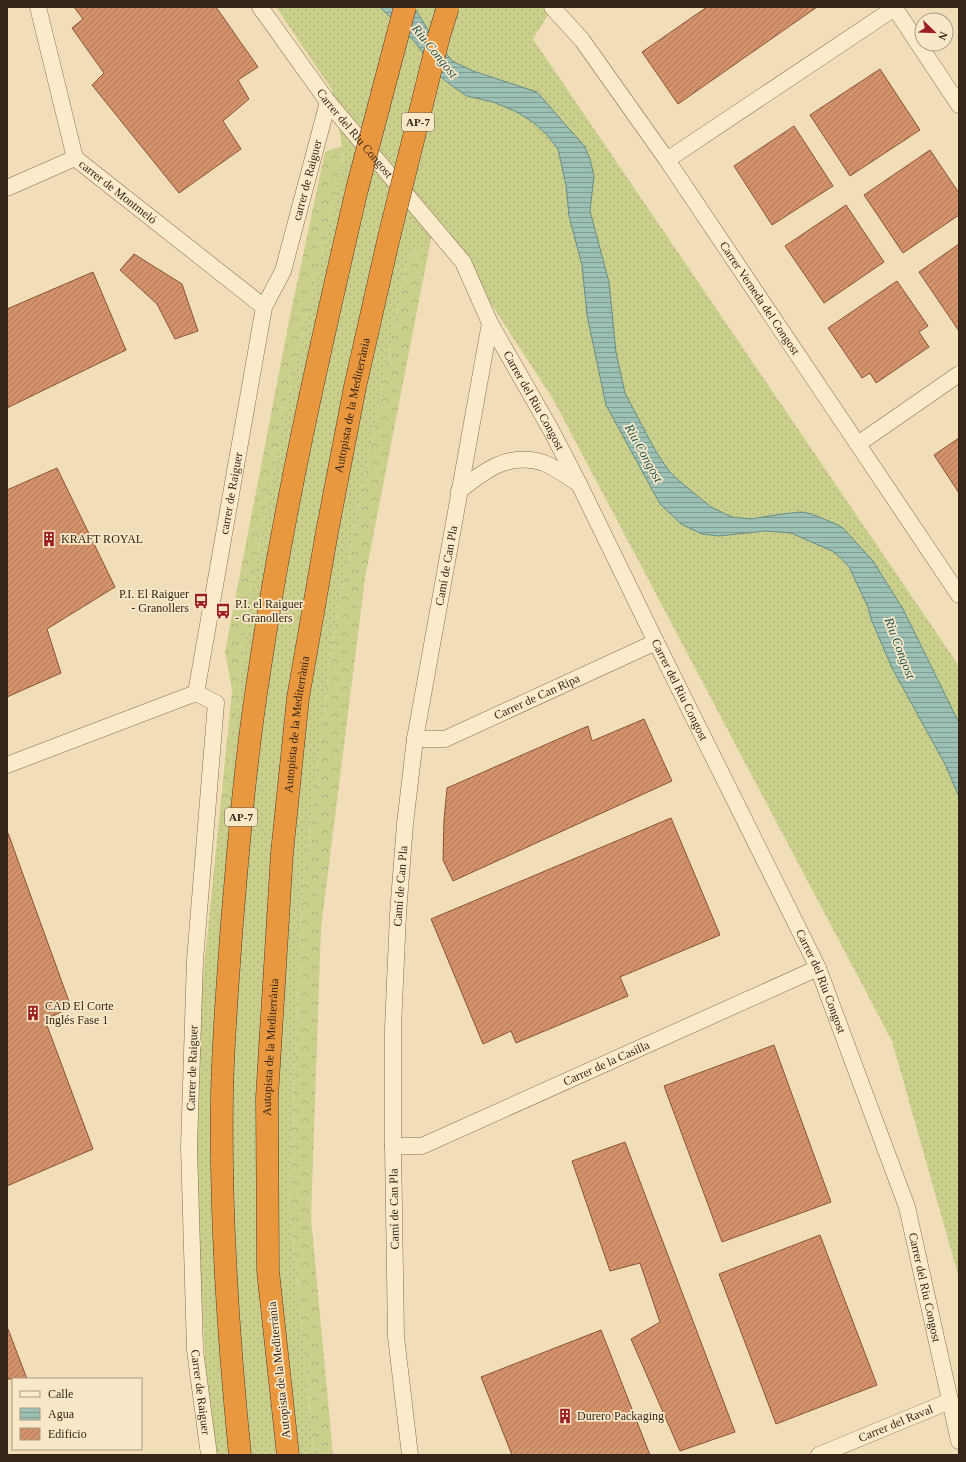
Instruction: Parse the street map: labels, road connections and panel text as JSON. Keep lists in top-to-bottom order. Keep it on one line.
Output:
{"streets":{"highway":["AP-7","Autopista de la Mediterrània"],"street":["Carrer del Riu Congost","carrer de Raiguer","carrer de Montmeló","Carrer Verneda del Congost","Camí de Can Pla","Carrer de Can Ripa","Carrer de la Casilla","Carrer de Raiguer","Carrer del Raval"]},"crossings":[["Carrer del Riu Congost","carrer de Raiguer"],["Carrer del Riu Congost","Camí de Can Pla"],["Carrer del Riu Congost","Carrer de Can Ripa"],["Carrer del Riu Congost","Carrer de la Casilla"],["Carrer del Riu Congost","Carrer del Raval"],["carrer de Raiguer","carrer de Montmeló"],["carrer de Raiguer","Carrer de Raiguer"],["Camí de Can Pla","Carrer de Can Ripa"],["Camí de Can Pla","Carrer de la Casilla"]],"water":["Riu Congost"],"places":{"building":["KRAFT ROYAL","CAD El Corte Inglés Fase 1","Durero Packaging"],"bus stop":["P.I. El Raiguer - Granollers","P.I. el Raiguer - Granollers"]},"legend":["Calle","Agua","Edificio"],"north":"bottom right"}
